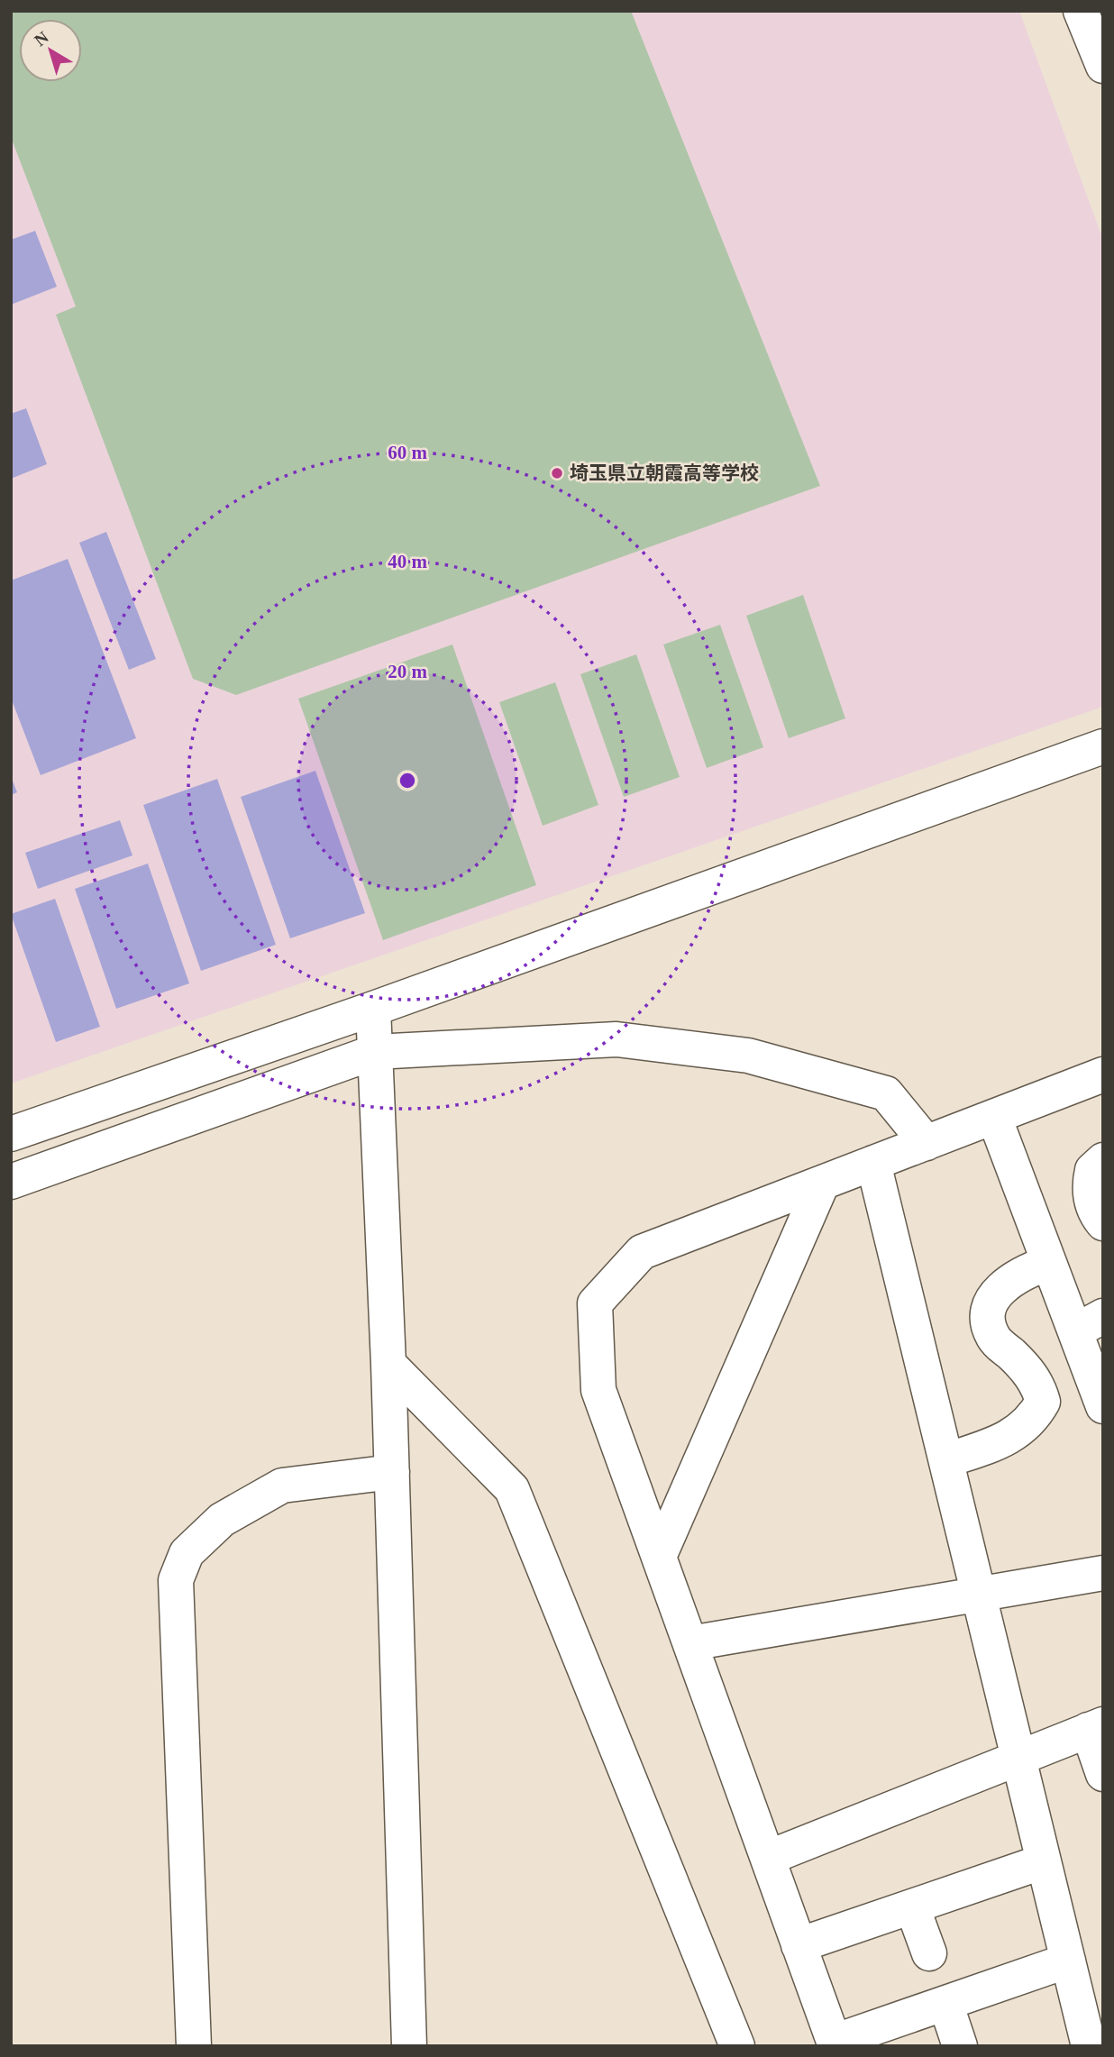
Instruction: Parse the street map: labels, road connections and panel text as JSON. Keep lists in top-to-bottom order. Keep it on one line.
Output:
{"places":["埼玉県立朝霞高等学校"],"north":"top left","rings":["60 m","40 m","20 m"]}
